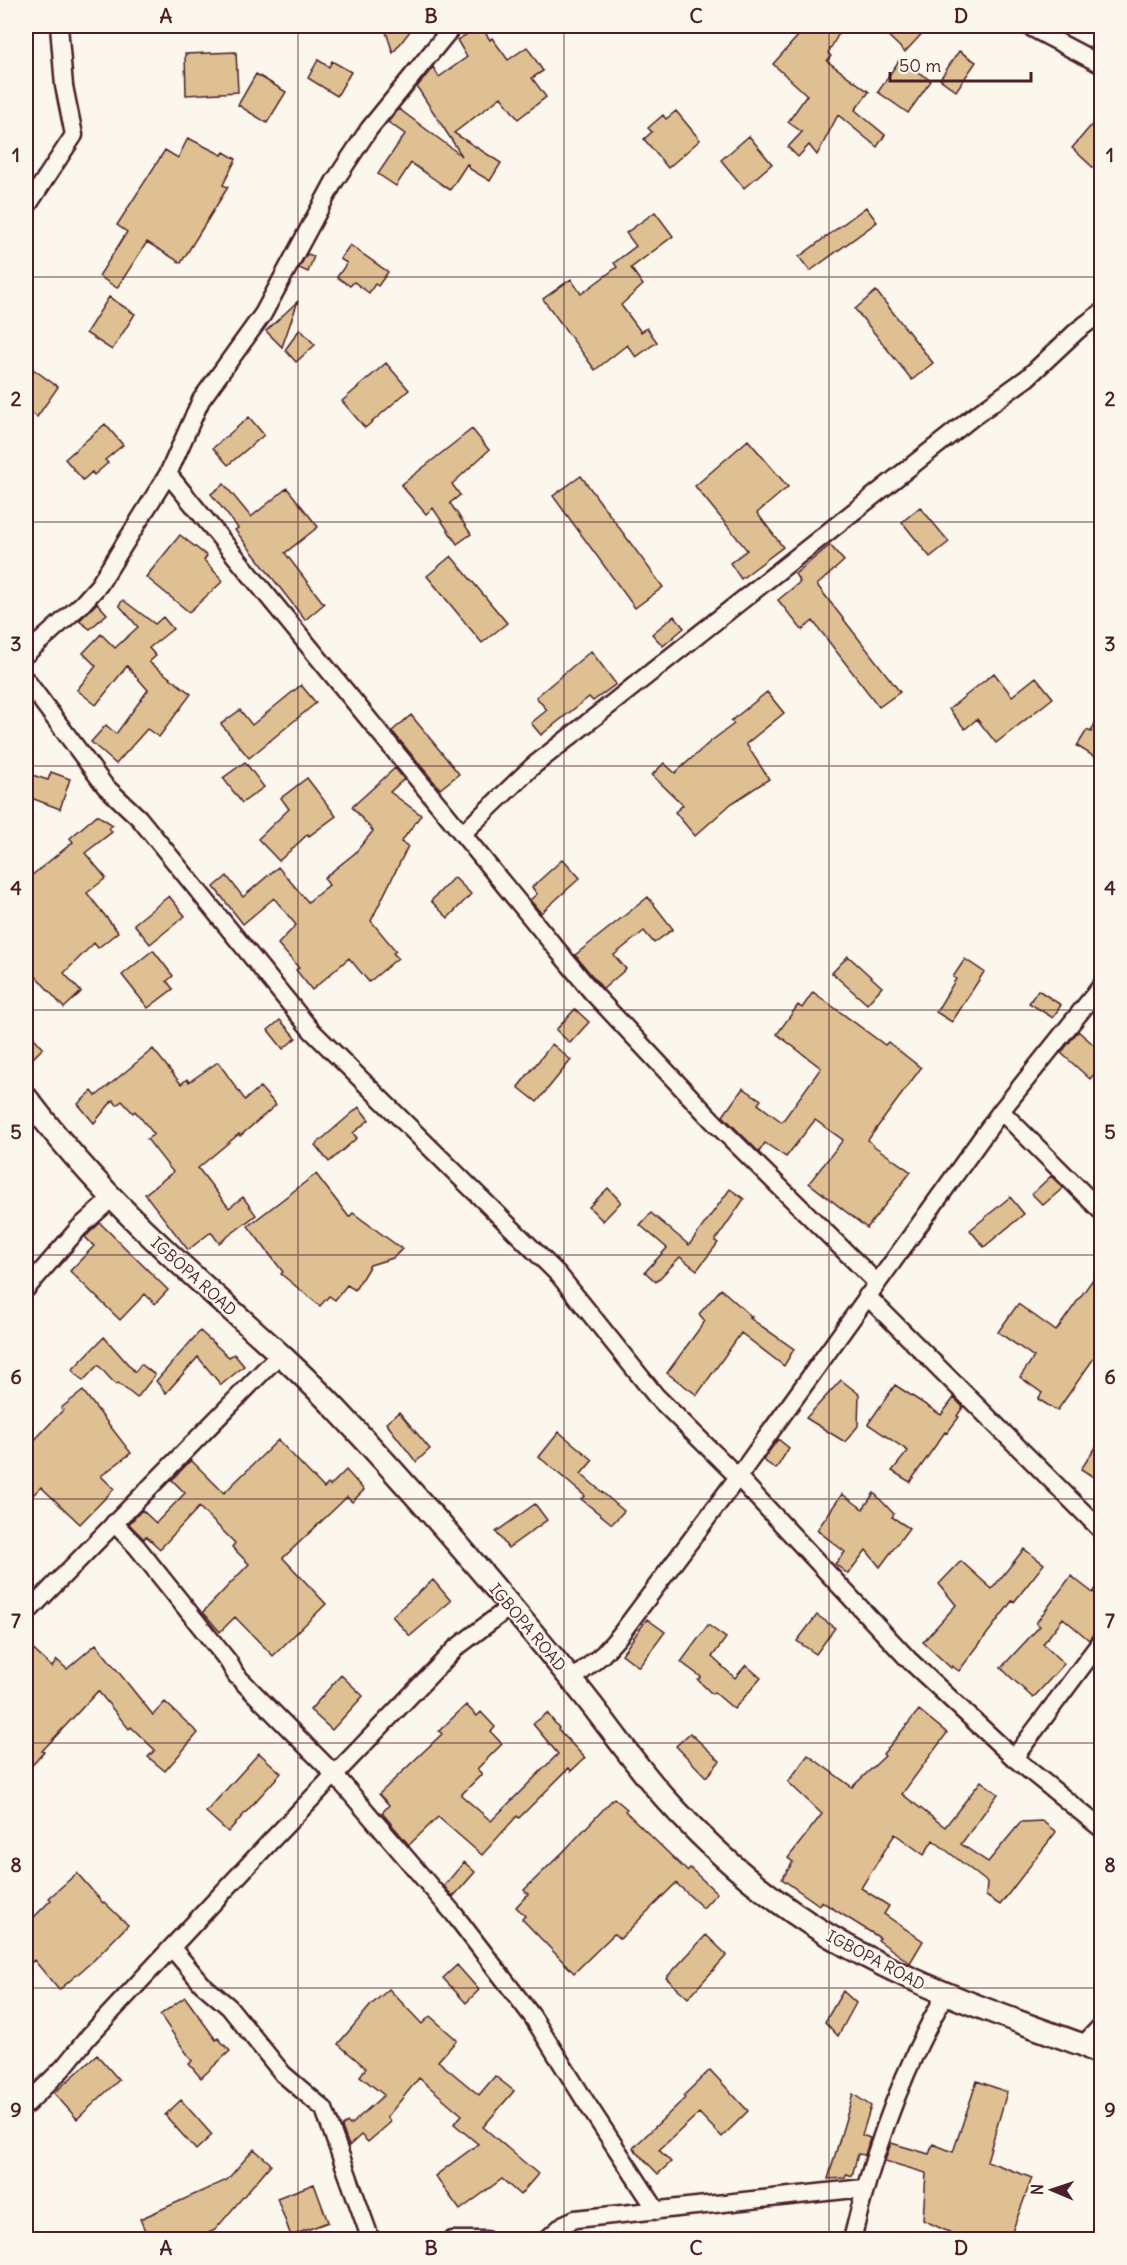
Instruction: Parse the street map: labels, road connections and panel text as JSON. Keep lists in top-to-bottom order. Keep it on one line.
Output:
{"streets":{"street":["IGBOPA ROAD"]},"scale_bar":"50 m","north":"left","grid":{"columns":["A","B","C","D"],"rows":["1","2","3","4","5","6","7","8","9"]}}
